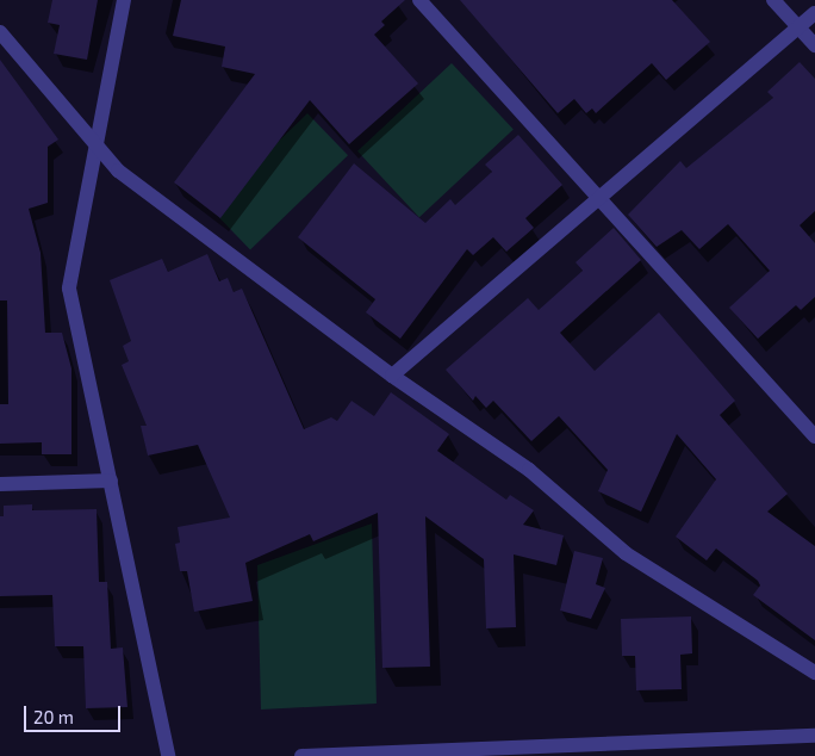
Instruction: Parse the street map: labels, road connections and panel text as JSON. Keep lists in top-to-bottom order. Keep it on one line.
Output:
{"scale_bar":"20 m"}
